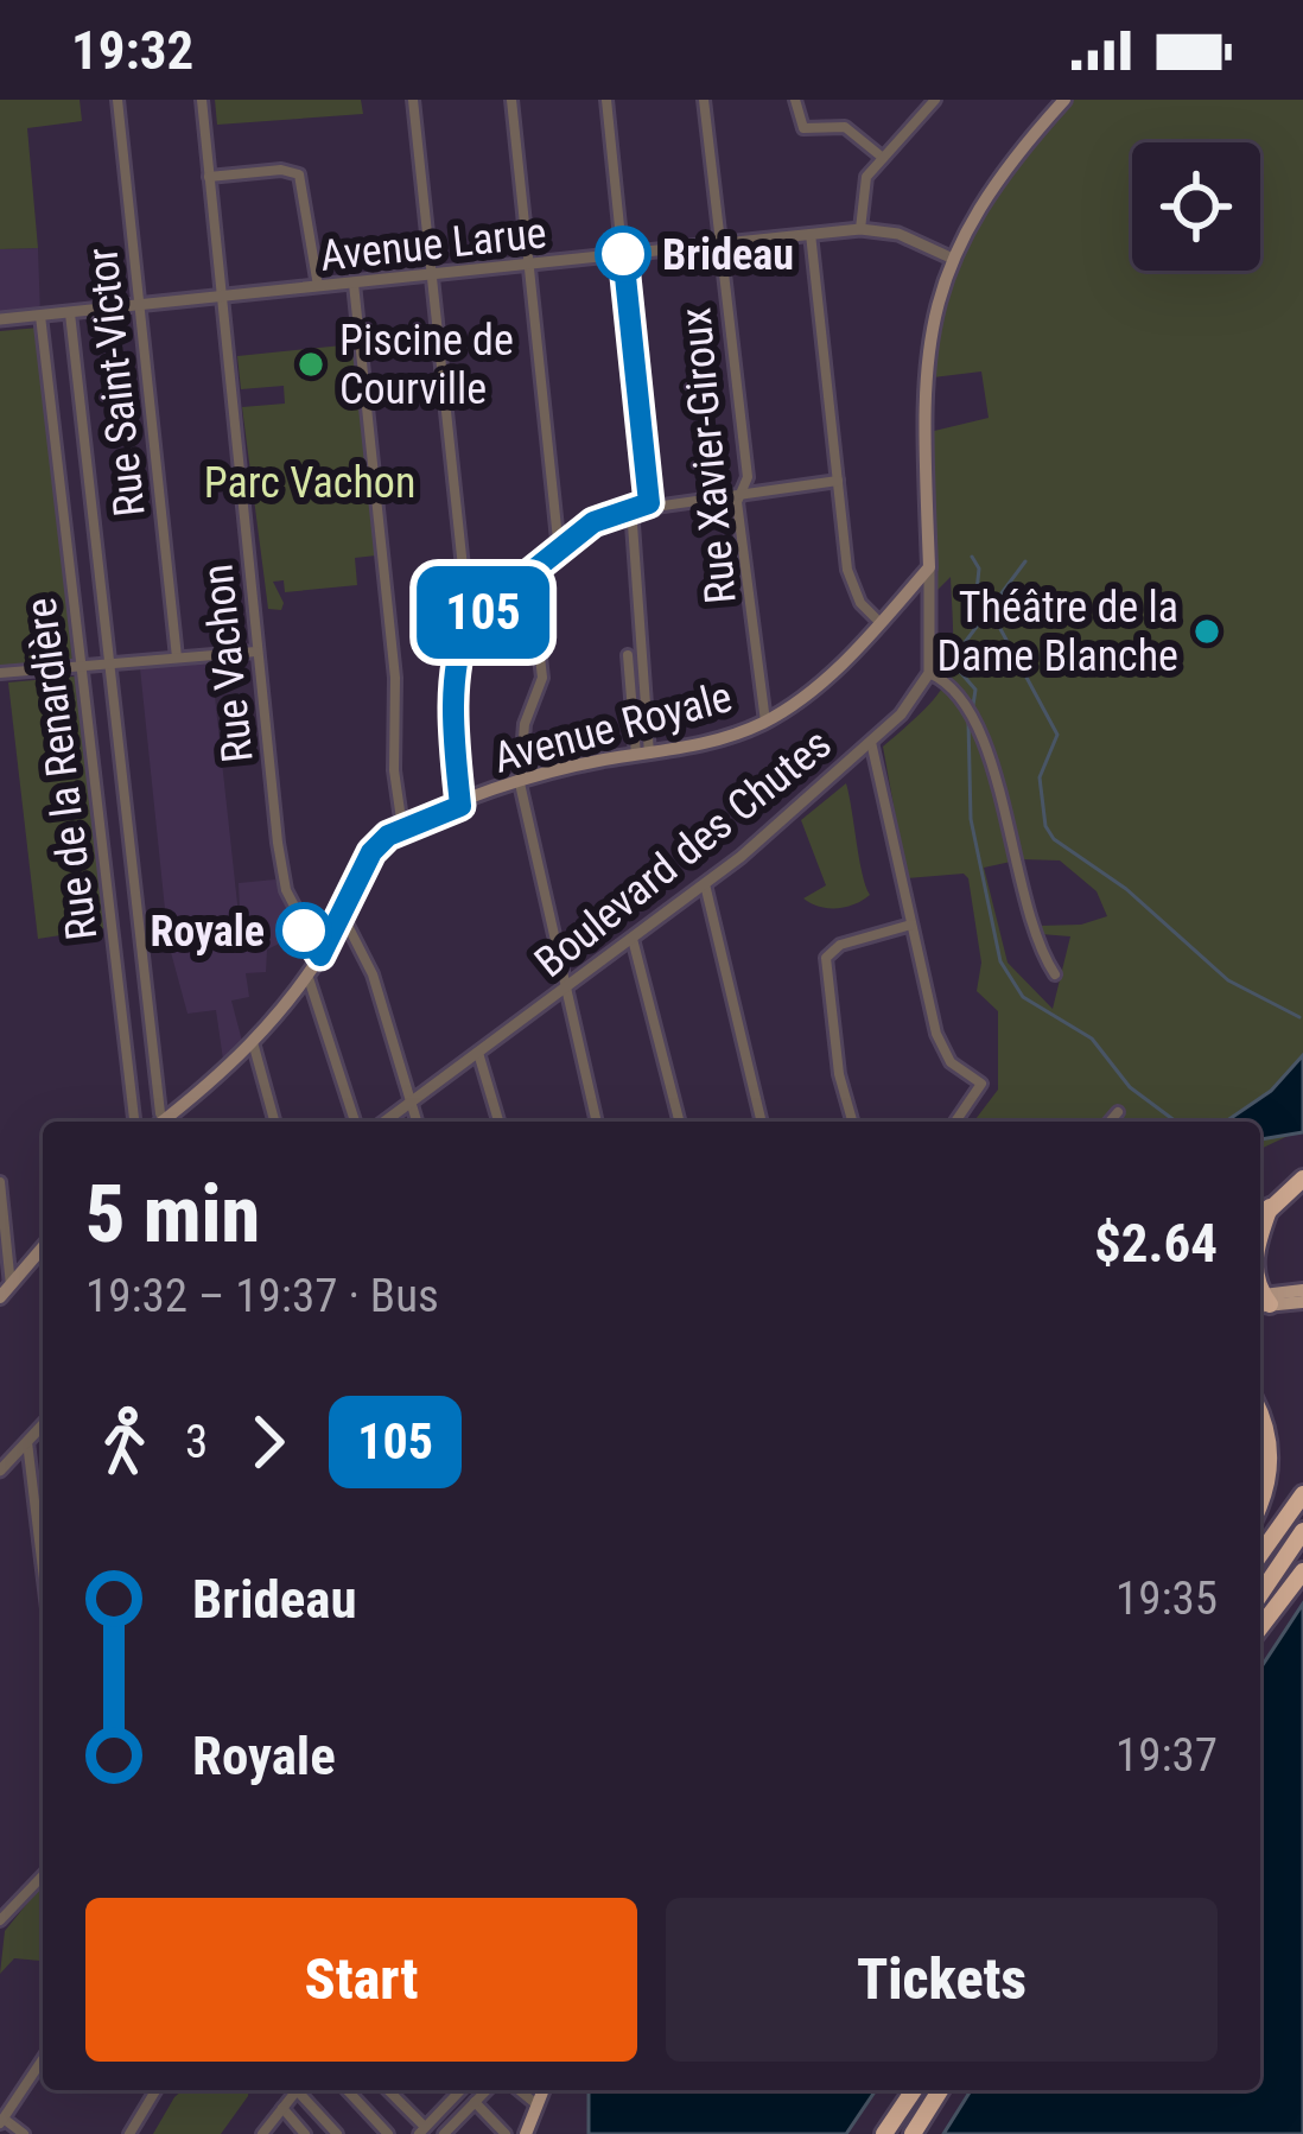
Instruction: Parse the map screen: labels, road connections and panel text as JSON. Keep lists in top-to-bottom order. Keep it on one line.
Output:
{"streets":{"main road":["Avenue Royale"],"street":["Avenue Larue","Rue Saint-Victor","Rue Xavier-Giroux","Rue Vachon","Rue de la Renardière","Boulevard des Chutes"]},"crossings":[["Avenue Larue","Rue Saint-Victor"],["Avenue Larue","Rue Xavier-Giroux"],["Avenue Larue","Rue Vachon"],["Avenue Larue","Rue de la Renardière"],["Rue Xavier-Giroux","Avenue Royale"]],"parks":["Parc Vachon"],"places":["Brideau","Piscine de Courville","Théâtre de la Dame Blanche","Royale"],"lines":["bus line 105"],"page":{"status":"19:32","on_map":"105","heading":["5 min","19:32 – 19:37 · Bus","$2.64"],"legs":["3","105"],"list":[{"name":"Brideau","value":"19:35"},{"name":"Royale","value":"19:37"}],"buttons":["Start","Tickets"]}}
